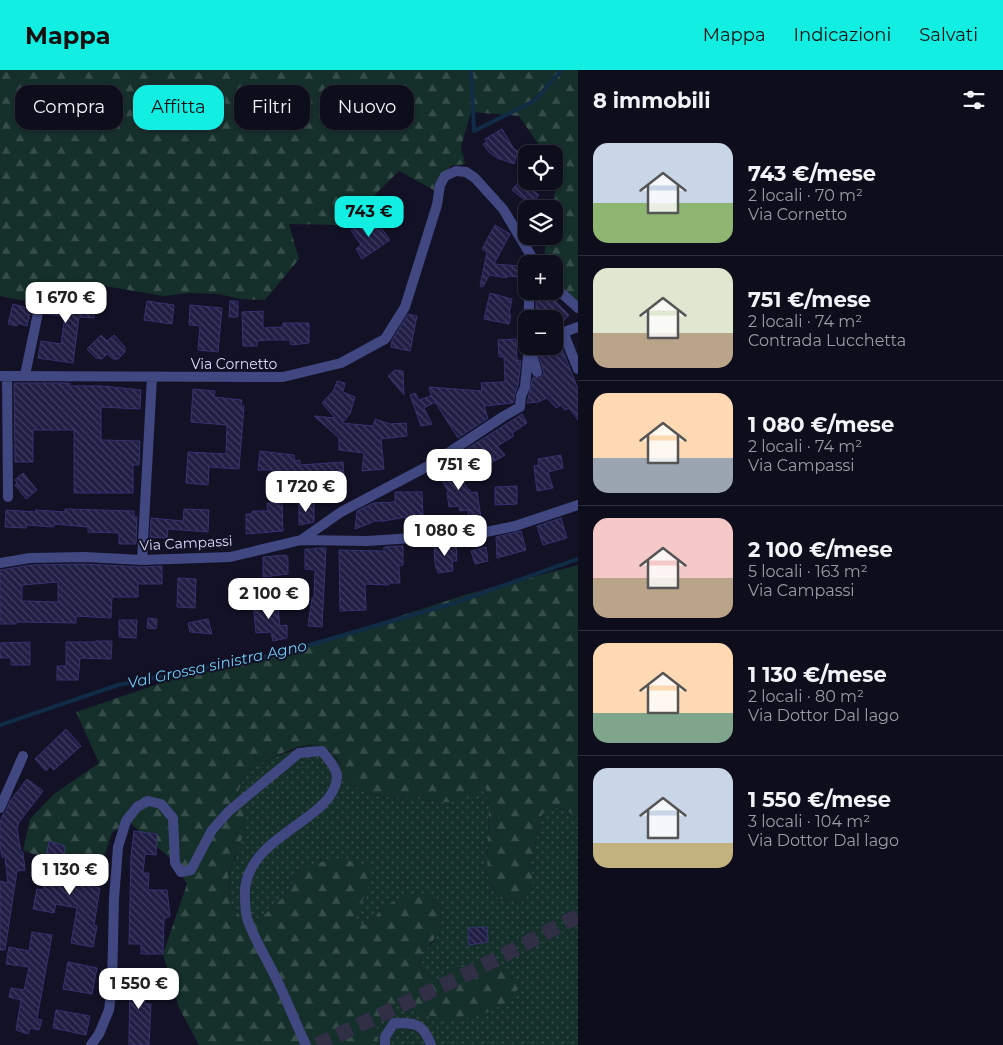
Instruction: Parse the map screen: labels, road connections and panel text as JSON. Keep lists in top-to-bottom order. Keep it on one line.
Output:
{"streets":{"street":["Via Cornetto","Via Campassi"]},"water":["Val Grossa sinistra Agno"],"page":{"header":"Mappa","nav":["Mappa","Indicazioni","Salvati"],"heading":"8 immobili","chip":["Compra","Affitta","Filtri","Nuovo"],"list":[{"name":"743 €/mese","note":"2 locali · 70 m² · Via Cornetto"},{"name":"751 €/mese","note":"2 locali · 74 m² · Contrada Lucchetta"},{"name":"1 080 €/mese","note":"2 locali · 74 m² · Via Campassi"},{"name":"2 100 €/mese","note":"5 locali · 163 m² · Via Campassi"},{"name":"1 130 €/mese","note":"2 locali · 80 m² · Via Dottor Dal lago"},{"name":"1 550 €/mese","note":"3 locali · 104 m² · Via Dottor Dal lago"}],"map_buttons":["+","−"],"price":["743 €","1 670 €","751 €","1 720 €","1 080 €","2 100 €","1 130 €","1 550 €"]}}
